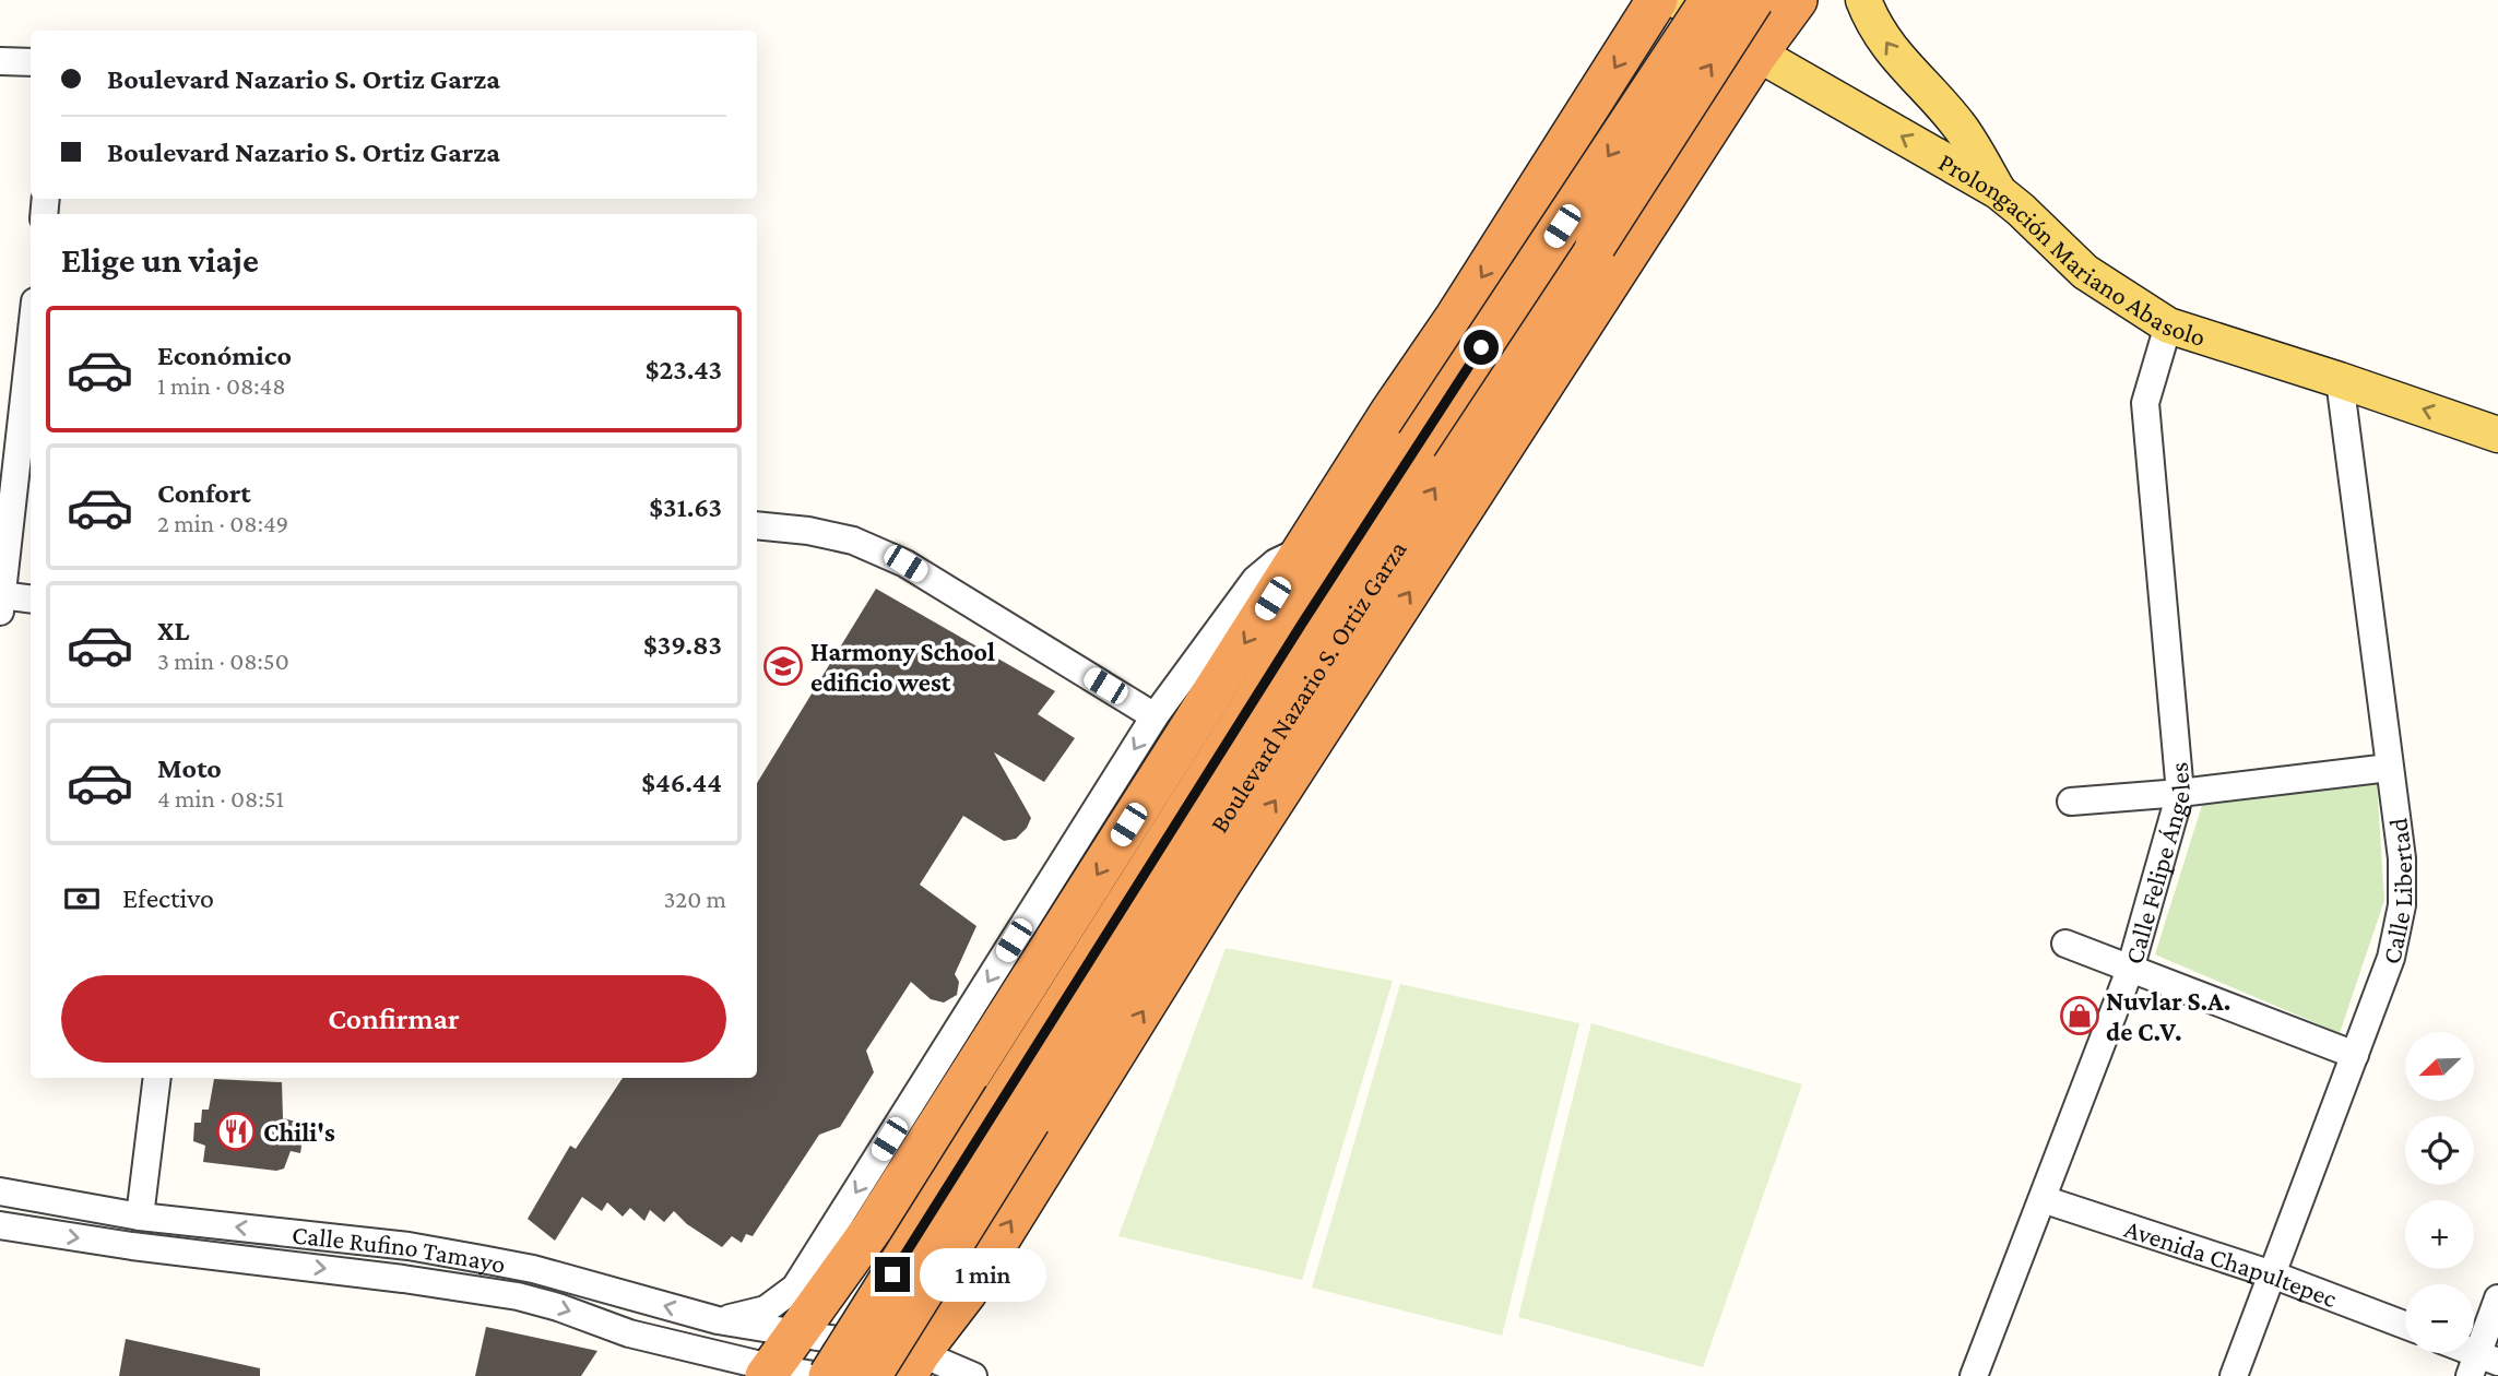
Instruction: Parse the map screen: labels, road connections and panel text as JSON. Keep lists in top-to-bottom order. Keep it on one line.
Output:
{"streets":{"highway":["Boulevard Nazario S. Ortiz Garza"],"main road":["Prolongación Mariano Abasolo"],"street":["Calle Felipe Ángeles","Calle Libertad","Calle Rufino Tamayo","Avenida Chapultepec"]},"crossings":[["Prolongación Mariano Abasolo","Calle Felipe Ángeles"],["Prolongación Mariano Abasolo","Calle Libertad"],["Calle Felipe Ángeles","Avenida Chapultepec"],["Calle Libertad","Avenida Chapultepec"]],"one_way":["Prolongación Mariano Abasolo"],"places":{"school or university":["Harmony School edificio west"],"shop":["Nuvlar S.A. de C.V."],"restaurant":["Chili's"]},"north":"bottom left","page":{"banner":["Boulevard Nazario S. Ortiz Garza","Boulevard Nazario S. Ortiz Garza"],"heading":"Elige un viaje","list":[{"name":"Económico","note":"1 min · 08:48","value":"$23.43"},{"name":"Confort","note":"2 min · 08:49","value":"$31.63"},{"name":"XL","note":"3 min · 08:50","value":"$39.83"},{"name":"Moto","note":"4 min · 08:51","value":"$46.44"}],"pay":["Efectivo","320 m"],"buttons":"Confirmar","map_buttons":["+","−"],"bubble":"1 min"}}
